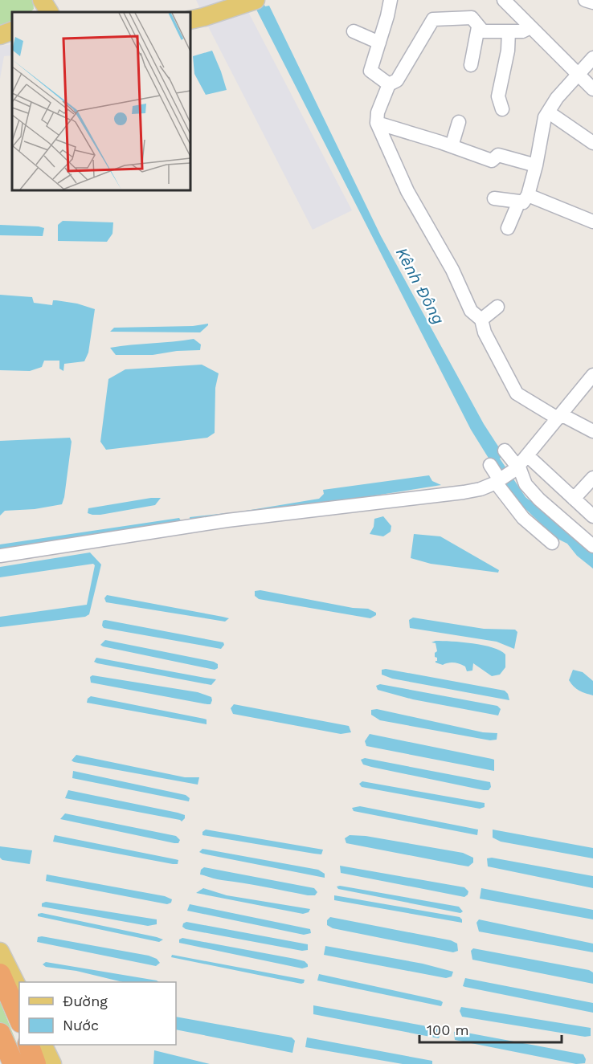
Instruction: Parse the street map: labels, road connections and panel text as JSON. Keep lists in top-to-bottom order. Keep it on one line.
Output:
{"water":["Kênh Đông"],"legend":["Đường","Nước"],"scale_bar":"100 m"}
